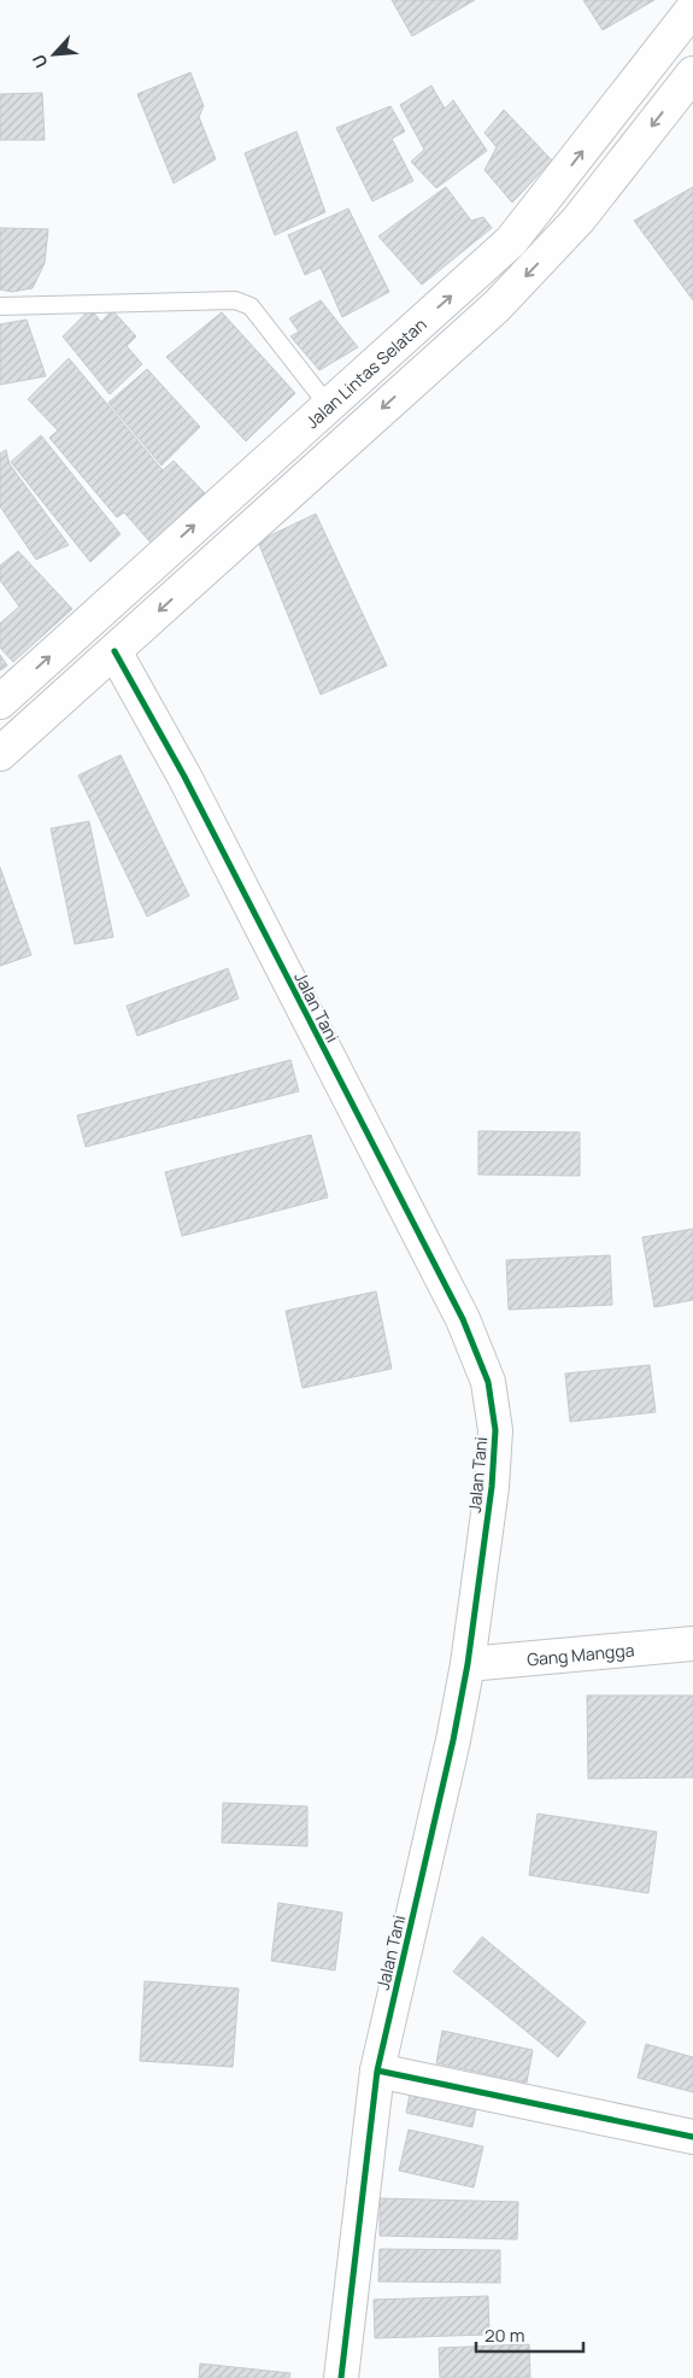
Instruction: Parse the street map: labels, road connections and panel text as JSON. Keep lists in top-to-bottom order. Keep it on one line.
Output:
{"streets":{"main road":["Jalan Lintas Selatan","Jalan Tani","Gang Mangga"]},"crossings":[["Jalan Tani","Gang Mangga"]],"scale_bar":"20 m","north":"bottom left"}
